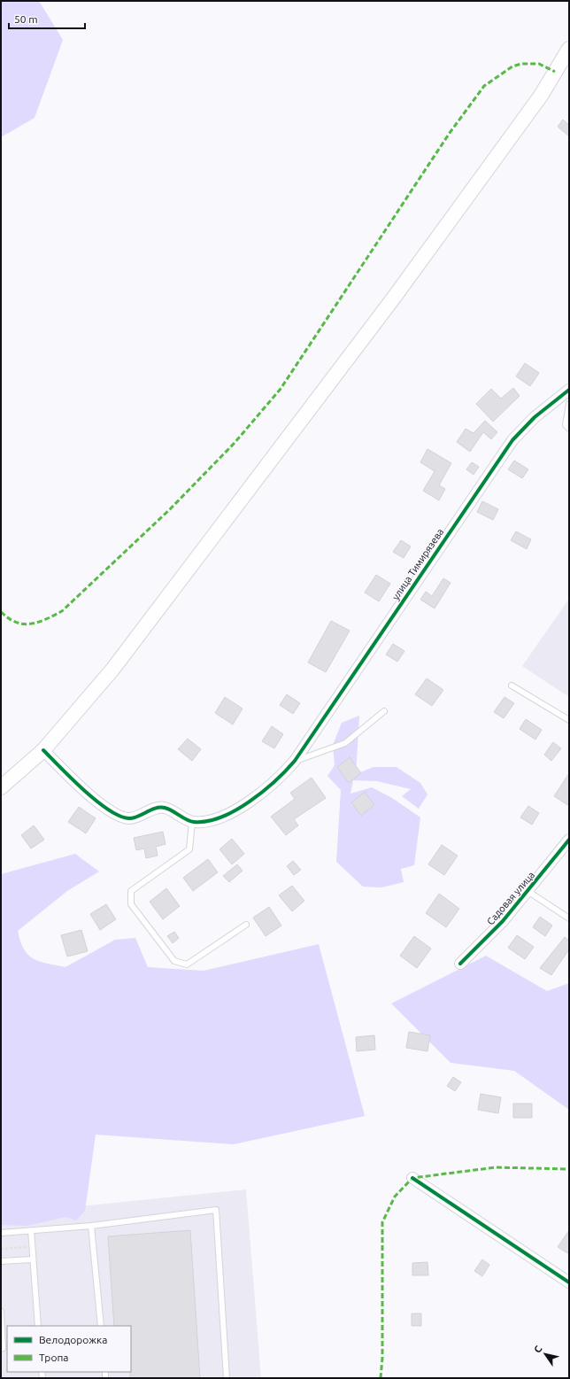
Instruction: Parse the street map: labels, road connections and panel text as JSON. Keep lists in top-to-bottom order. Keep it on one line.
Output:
{"streets":{"street":["улица Тимирязева","Садовая улица"]},"legend":["Велодорожка","Тропа"],"scale_bar":"50 m","north":"top left"}
